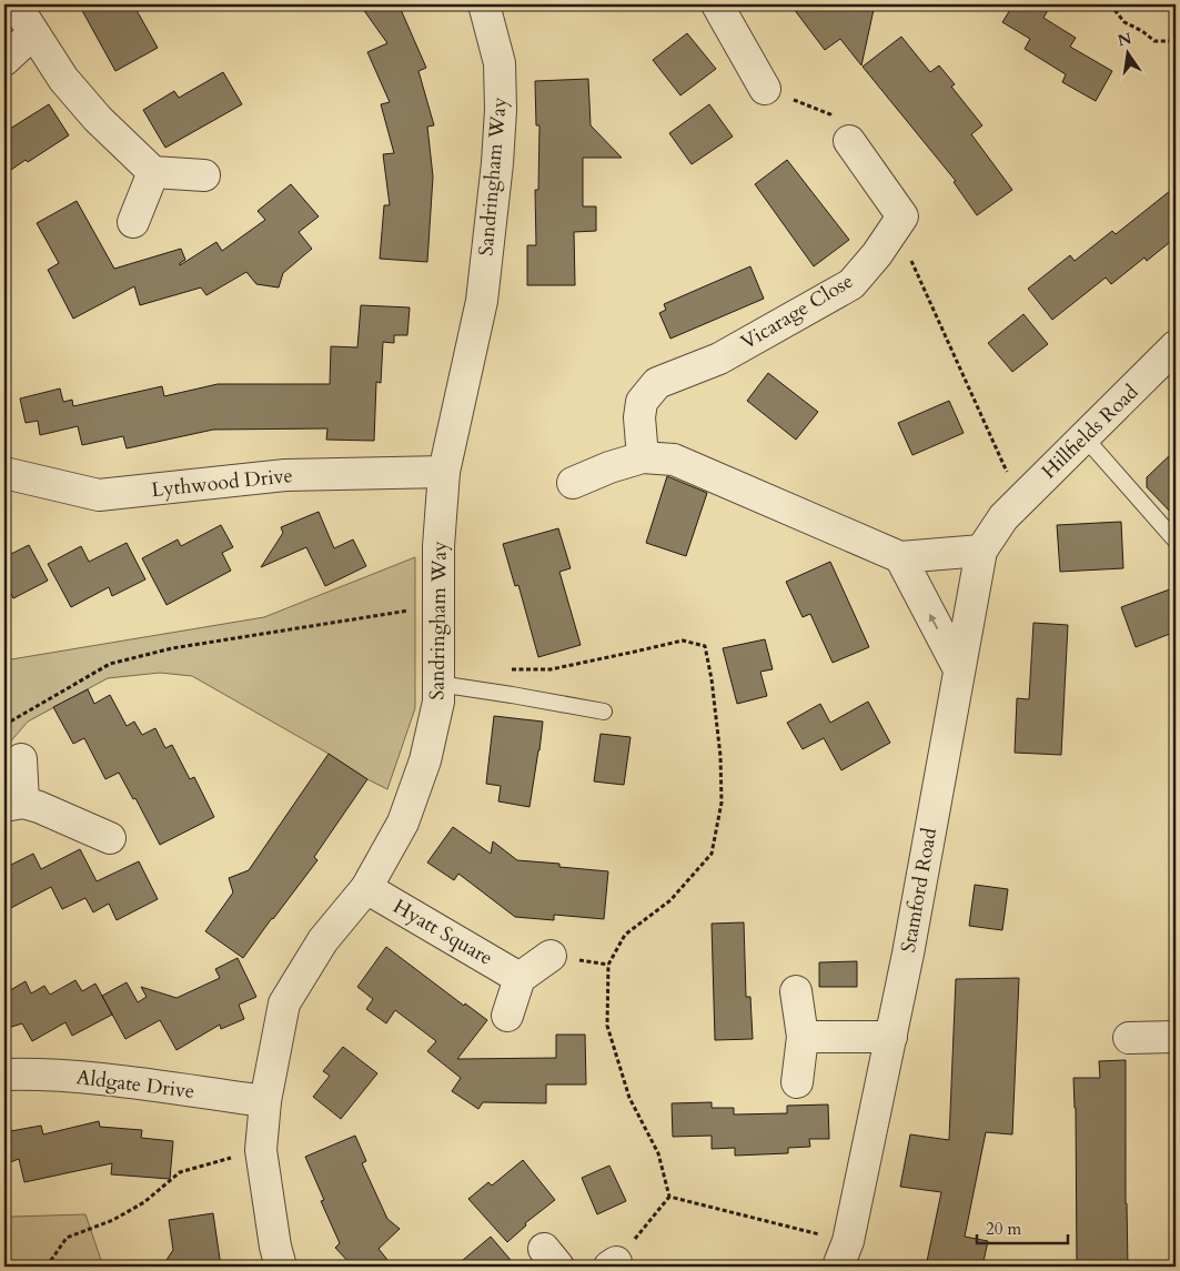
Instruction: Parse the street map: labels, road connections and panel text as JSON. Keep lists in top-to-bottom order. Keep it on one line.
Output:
{"streets":{"street":["Sandringham Way","Vicarage Close","Hillfields Road","Lythwood Drive","Stamford Road","Hyatt Square","Aldgate Drive"]},"crossings":[["Sandringham Way","Lythwood Drive"],["Sandringham Way","Hyatt Square"],["Sandringham Way","Aldgate Drive"],["Hillfields Road","Stamford Road"]],"scale_bar":"20 m","north":"top"}
